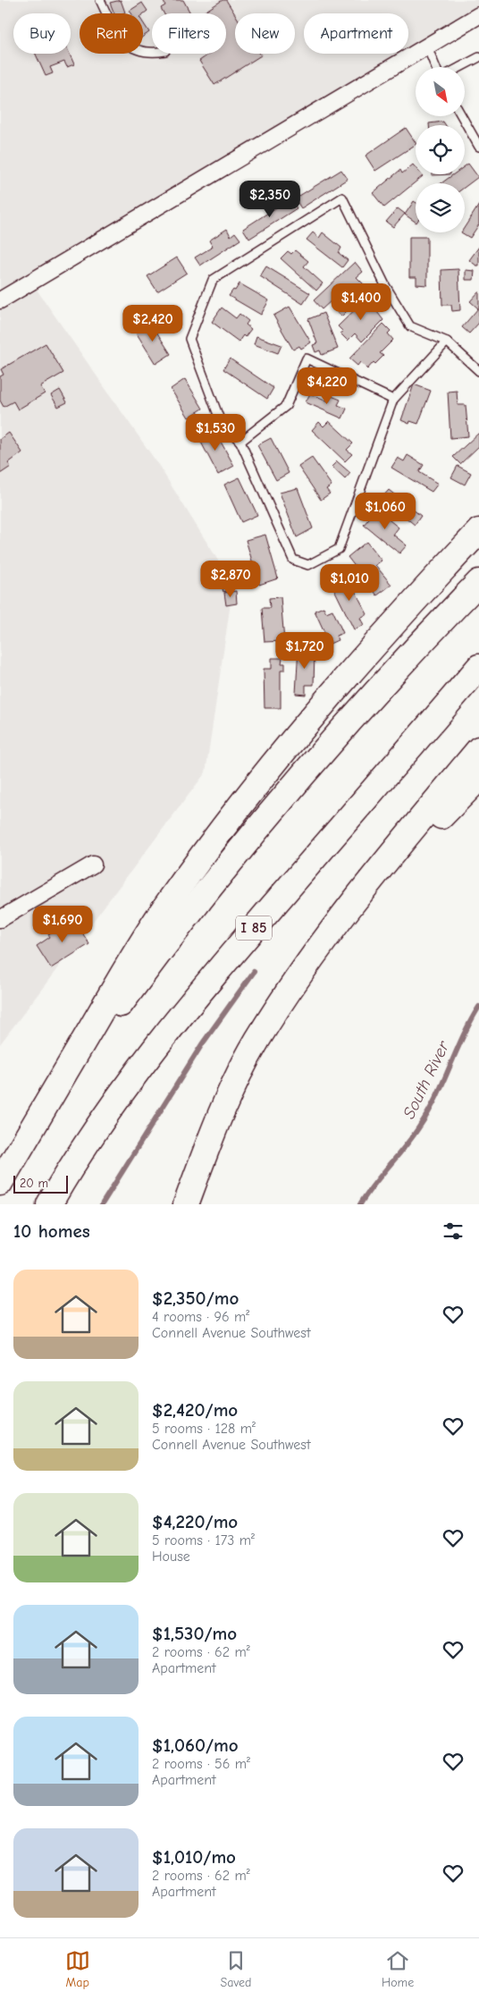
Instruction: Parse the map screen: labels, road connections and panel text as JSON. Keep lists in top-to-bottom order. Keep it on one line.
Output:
{"streets":{"highway":["I 85"]},"water":["South River"],"scale_bar":"20 m","north":"bottom right","page":{"chip":["Buy","Rent","Filters","New","Apartment"],"price":["$2,350","$1,400","$2,420","$4,220","$1,530","$1,060","$2,870","$1,010","$1,720","$1,690"],"scale":"20 m","heading":"10 homes","list":[{"name":"$2,350/mo","note":"4 rooms · 96 m² · Connell Avenue Southwest"},{"name":"$2,420/mo","note":"5 rooms · 128 m² · Connell Avenue Southwest"},{"name":"$4,220/mo","note":"5 rooms · 173 m² · House"},{"name":"$1,530/mo","note":"2 rooms · 62 m² · Apartment"},{"name":"$1,060/mo","note":"2 rooms · 56 m² · Apartment"},{"name":"$1,010/mo","note":"2 rooms · 62 m² · Apartment"}],"tabs":["Map","Saved","Home"]}}
